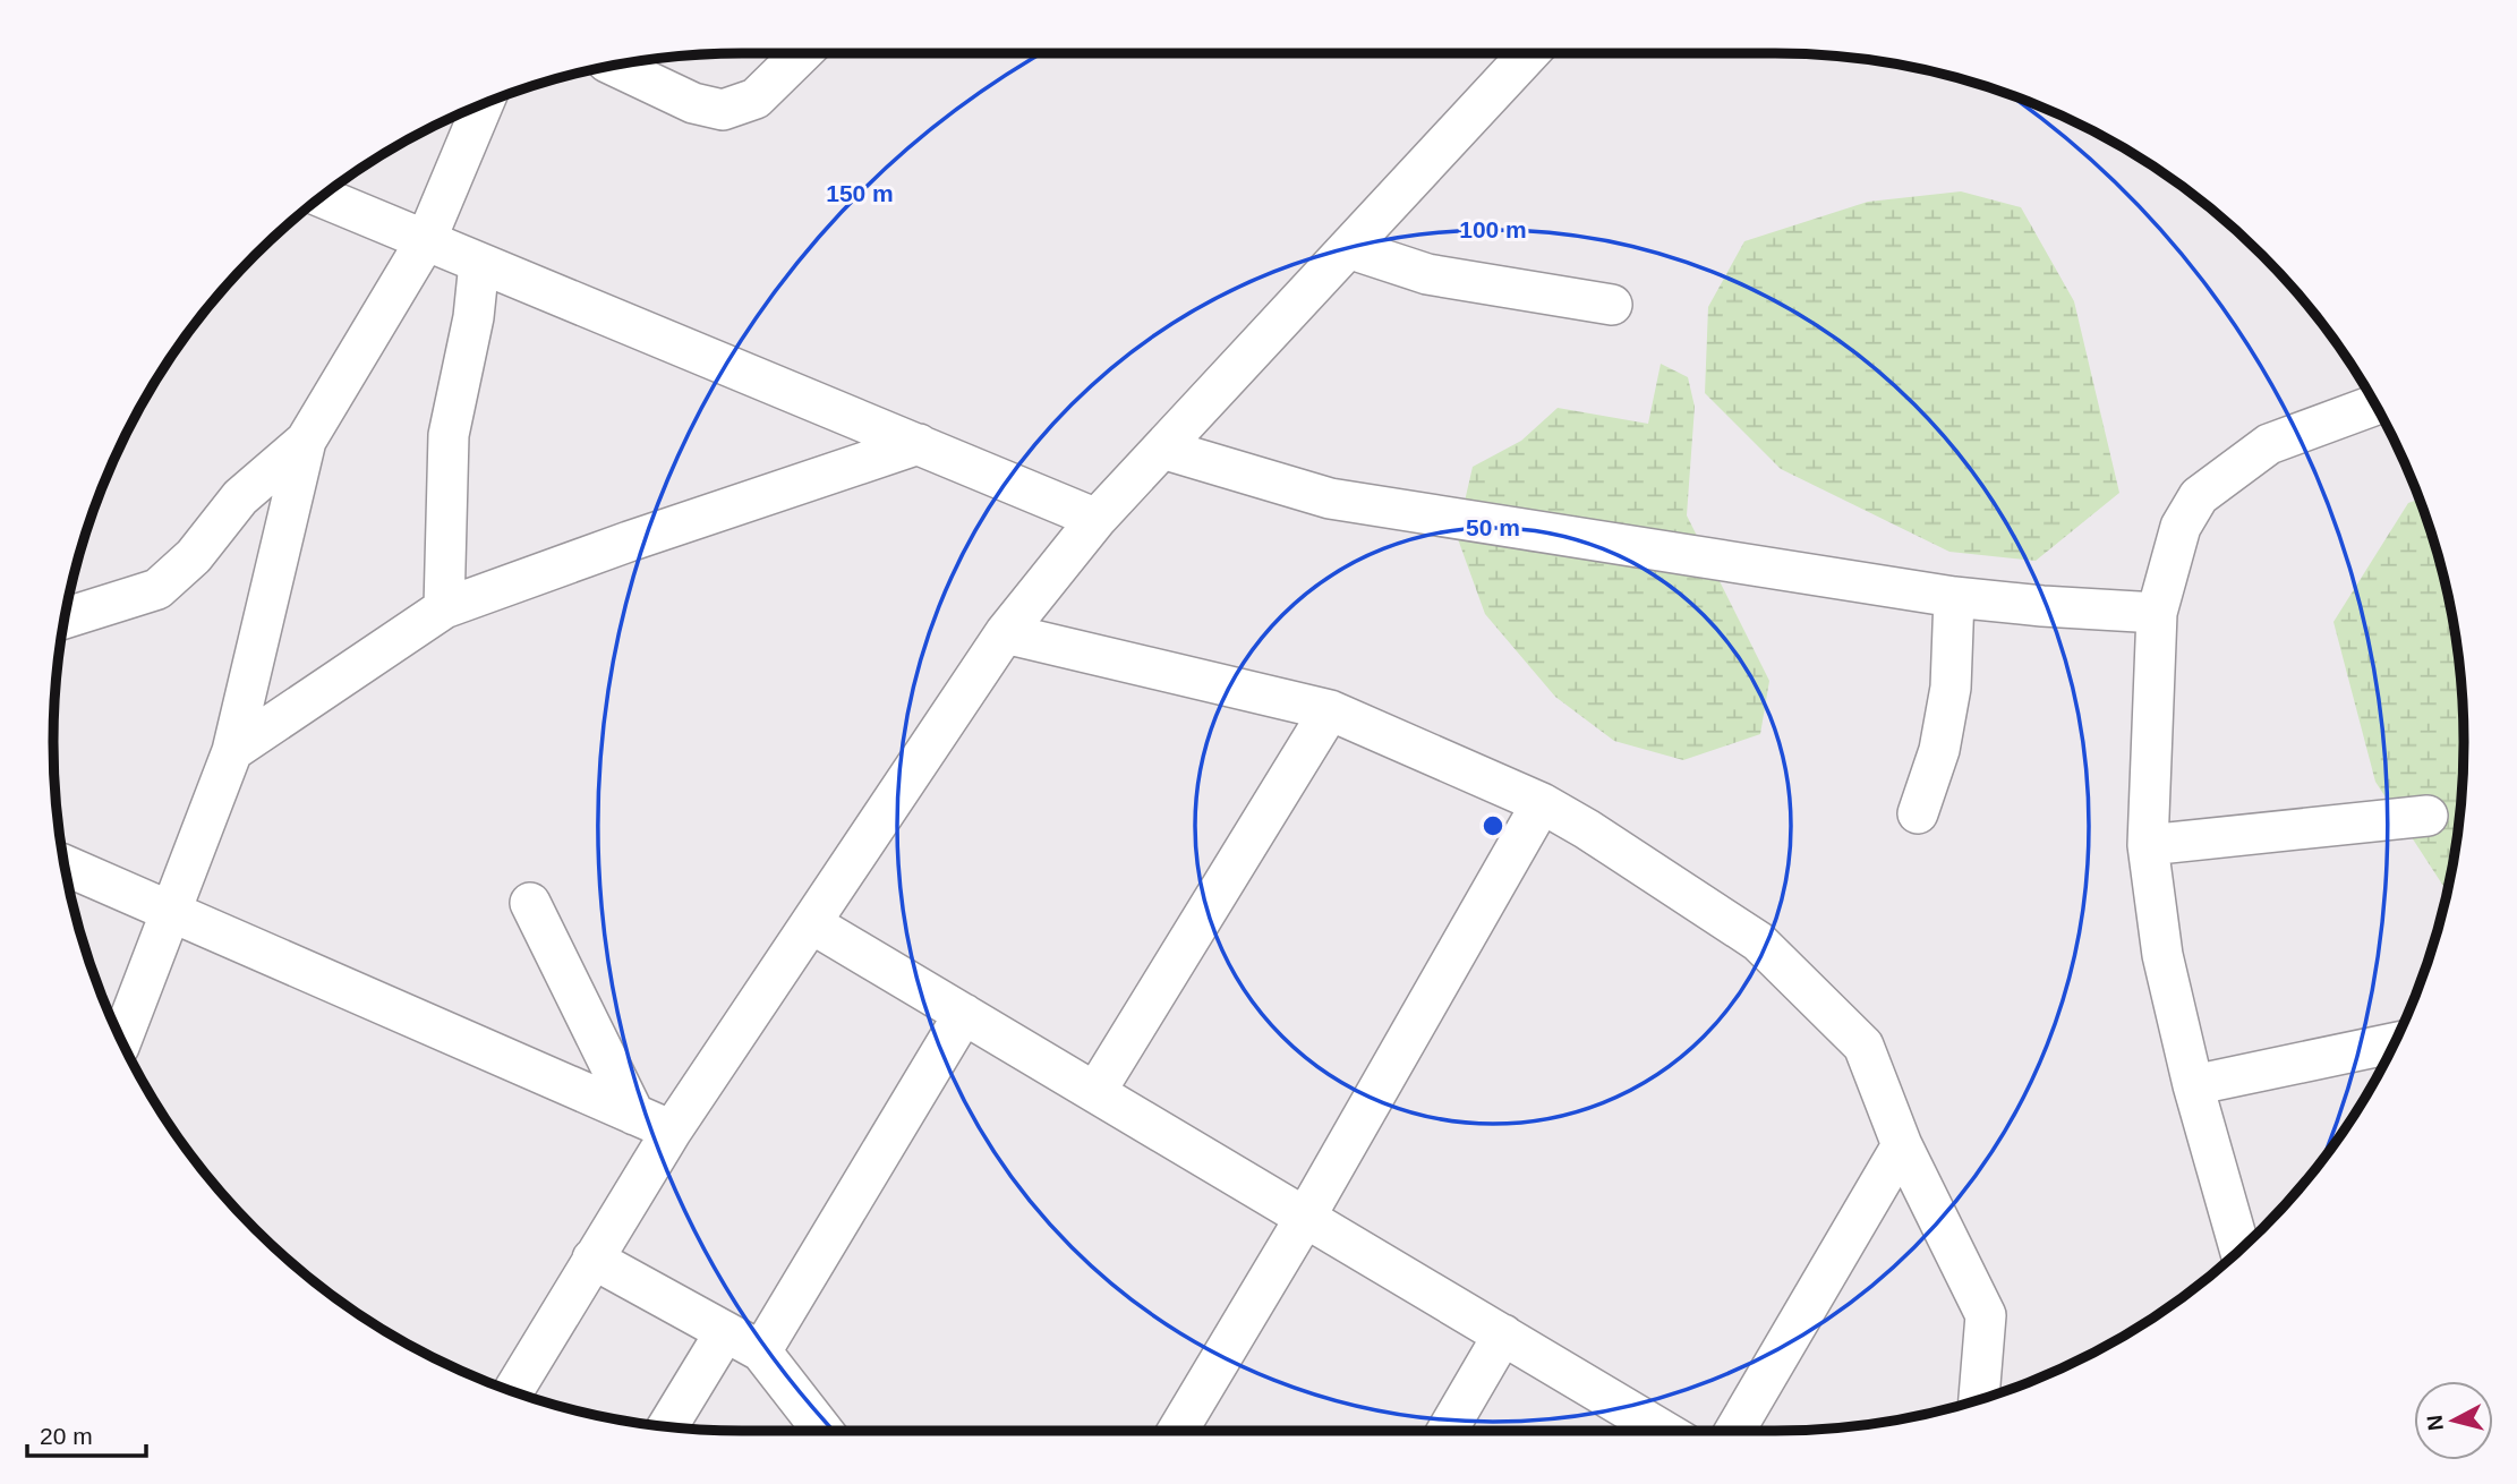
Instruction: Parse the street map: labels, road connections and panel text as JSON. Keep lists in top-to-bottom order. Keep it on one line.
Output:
{"scale_bar":"20 m","north":"left","rings":["150 m","100 m","50 m"]}
